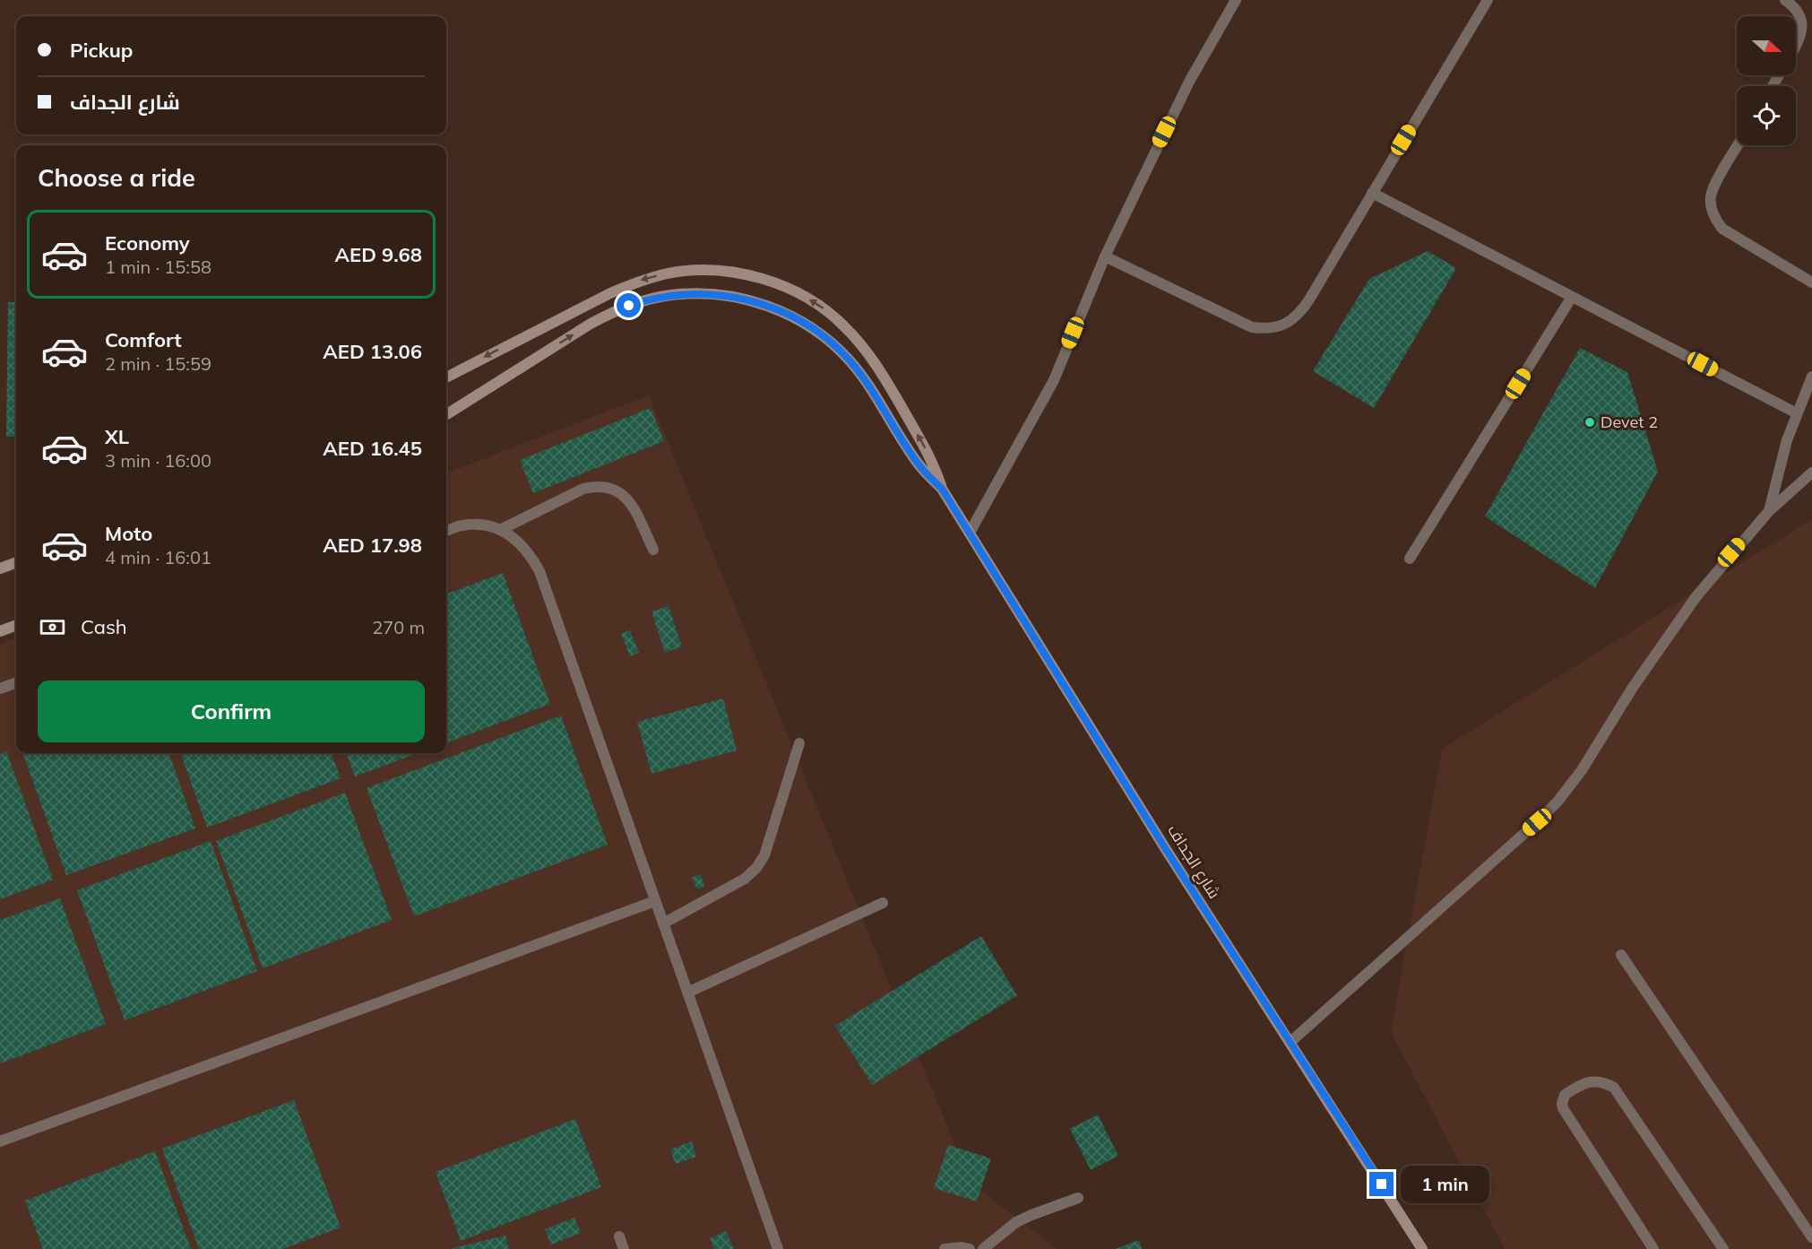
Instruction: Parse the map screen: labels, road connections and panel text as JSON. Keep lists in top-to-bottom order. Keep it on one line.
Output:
{"streets":{"street":["شارع الجداف"]},"places":["Devet 2"],"north":"right","page":{"banner":["Pickup","شارع الجداف"],"heading":"Choose a ride","list":[{"name":"Economy","note":"1 min · 15:58","value":"AED 9.68"},{"name":"Comfort","note":"2 min · 15:59","value":"AED 13.06"},{"name":"XL","note":"3 min · 16:00","value":"AED 16.45"},{"name":"Moto","note":"4 min · 16:01","value":"AED 17.98"}],"pay":["Cash","270 m"],"buttons":"Confirm","bubble":"1 min"}}
